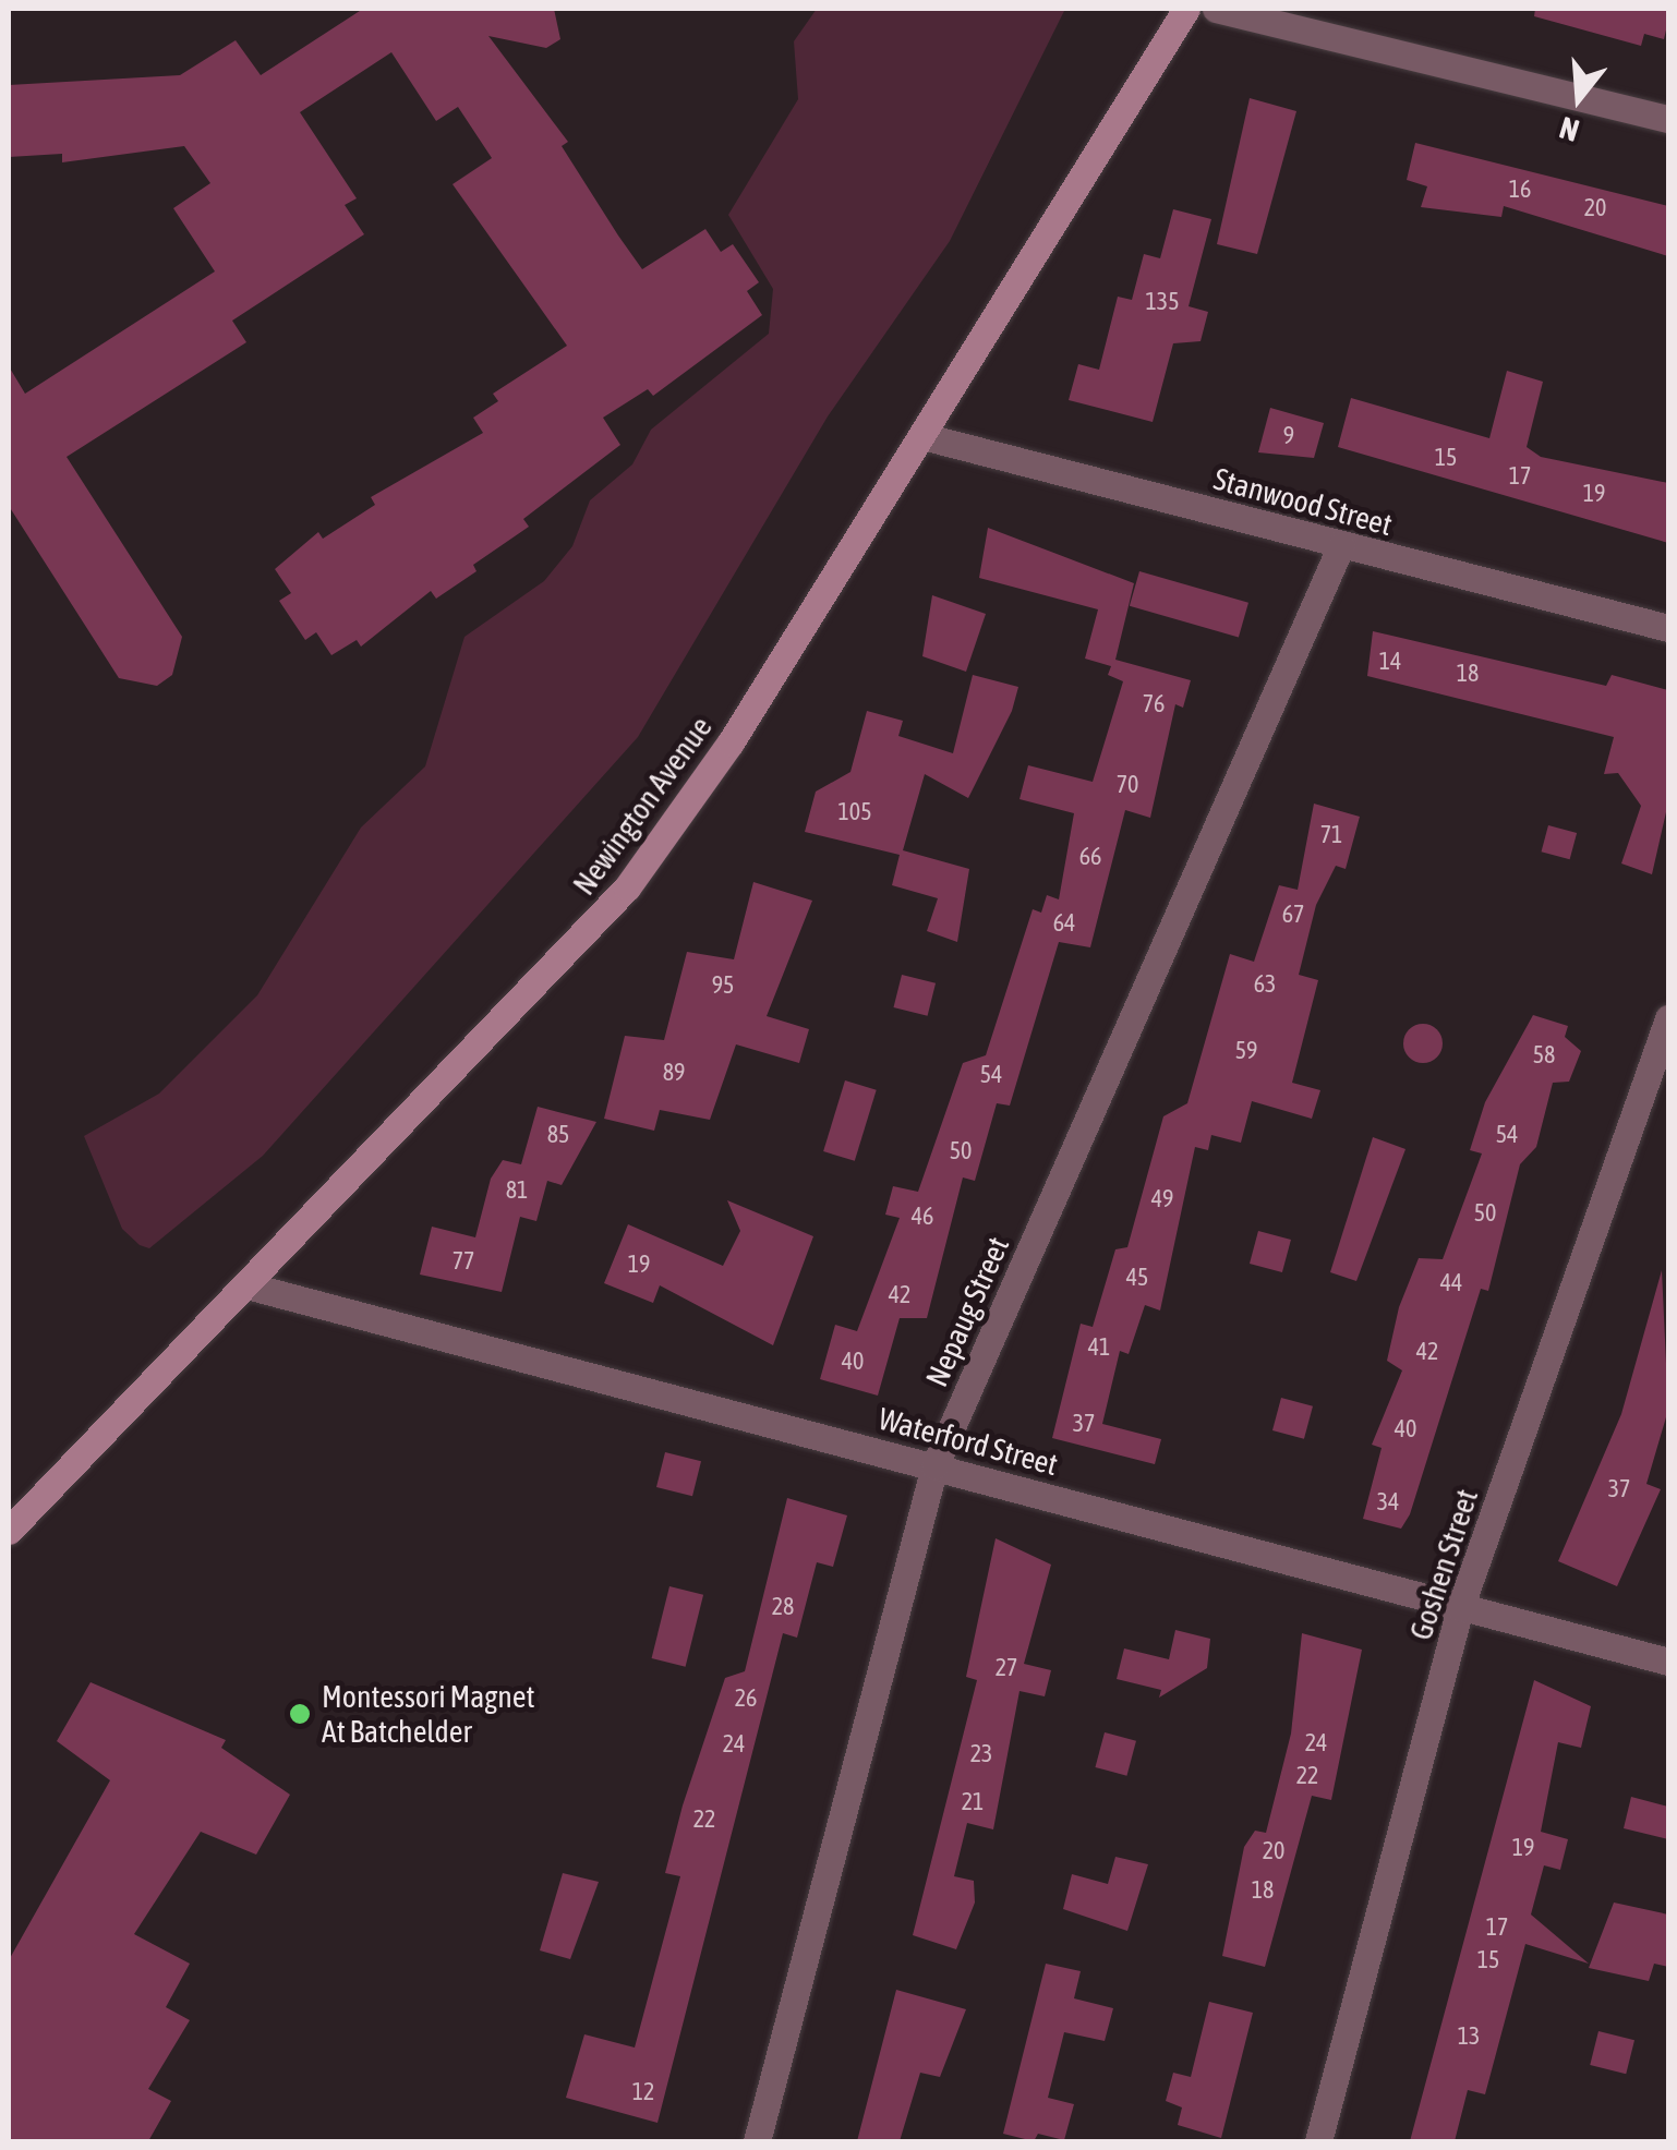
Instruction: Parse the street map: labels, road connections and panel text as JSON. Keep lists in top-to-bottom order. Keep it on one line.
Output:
{"streets":{"main road":["Newington Avenue"],"street":["Stanwood Street","Nepaug Street","Waterford Street","Goshen Street"]},"crossings":[["Stanwood Street","Newington Avenue"],["Stanwood Street","Nepaug Street"],["Newington Avenue","Waterford Street"],["Nepaug Street","Waterford Street"],["Waterford Street","Goshen Street"]],"places":["Montessori Magnet At Batchelder"],"house_numbers":["16","20","135","9","15","17","19","14","18","76","70","105","71","66","67","64","63","95","59","58","89","54","85","54","50","81","49","50","46","77","19","45","44","42","41","42","40","37","40","37","34","28","27","26","24","24","23","22","21","22","19","20","18","17","15","13","12"],"north":"bottom"}
